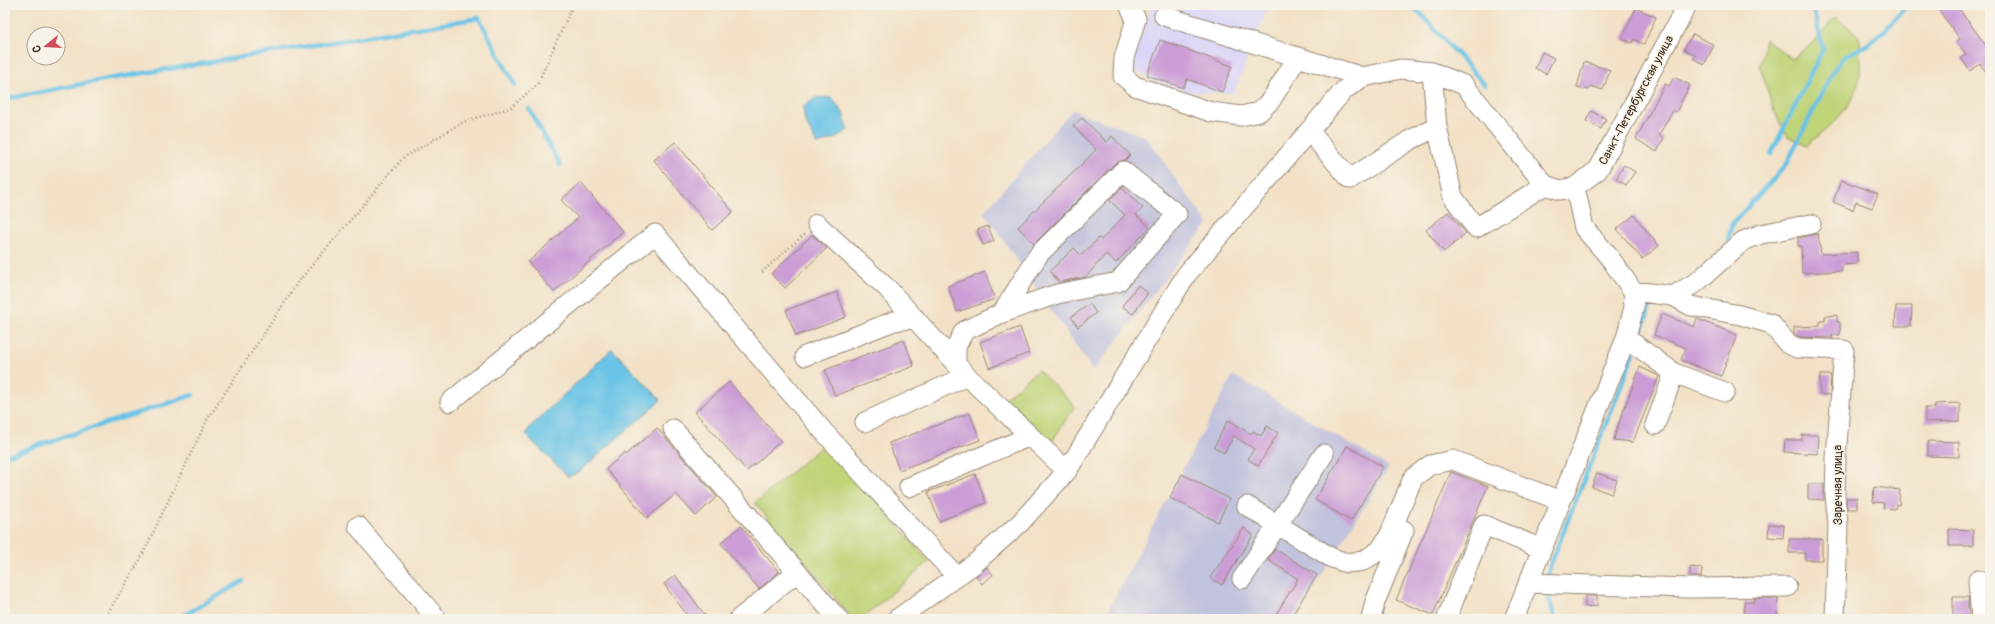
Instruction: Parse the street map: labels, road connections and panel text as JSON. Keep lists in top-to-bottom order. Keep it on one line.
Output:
{"streets":{"street":["Санкт-Петербургская улица","Заречная улица"]},"north":"left"}
